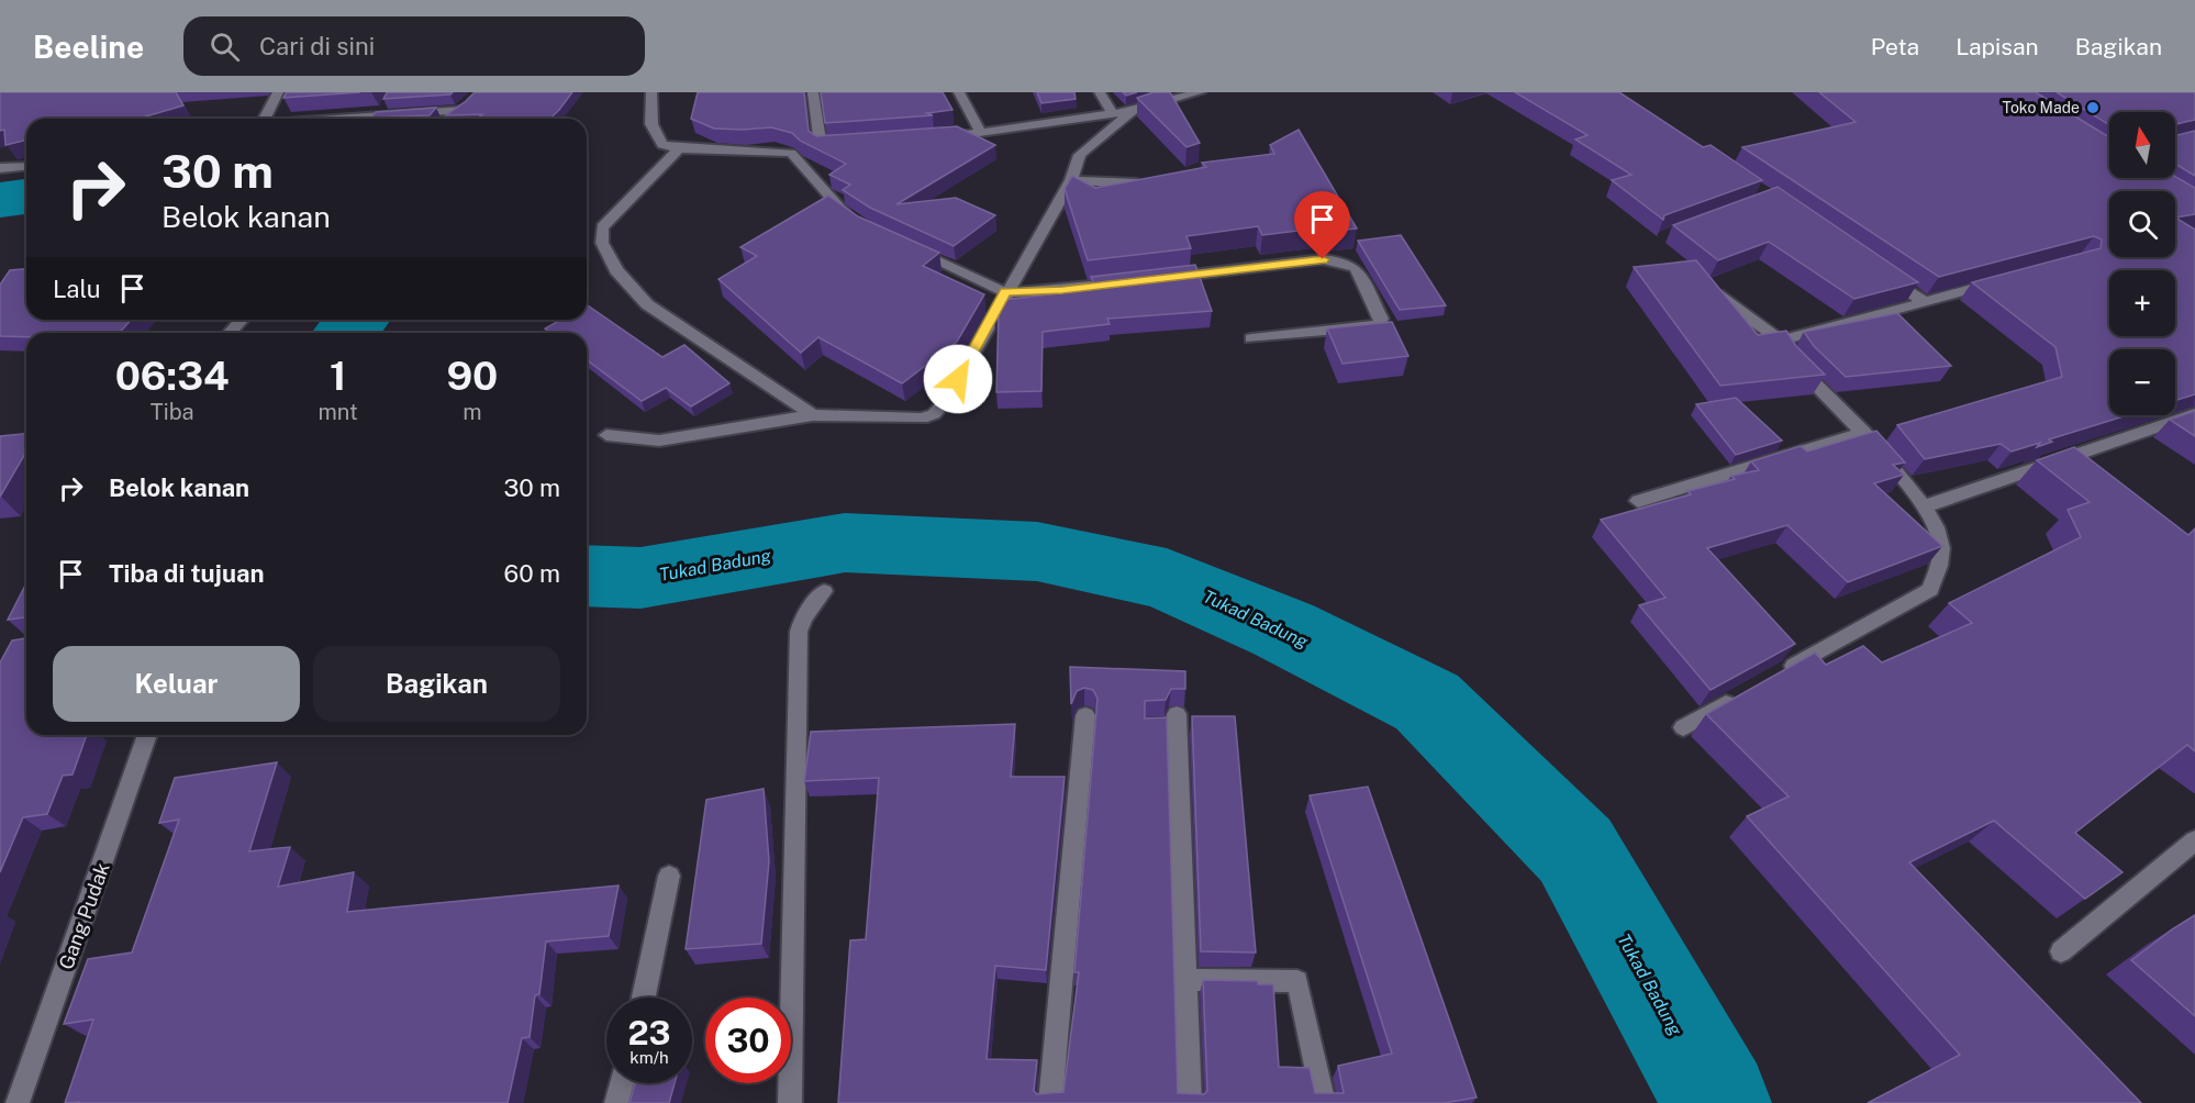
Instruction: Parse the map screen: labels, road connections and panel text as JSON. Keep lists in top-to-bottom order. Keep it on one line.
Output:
{"streets":{"street":["Gang Pudak"]},"water":["Tukad Badung"],"places":["Toko Made"],"north":"top","page":{"header":"Beeline","search":"Cari di sini","nav":["Peta","Lapisan","Bagikan"],"map_buttons":["+","−"],"turn":["30 m","Belok kanan"],"then":"Lalu","eta":["06:34","Tiba","1","mnt","90","m"],"list":[{"name":"Belok kanan","value":"30 m"},{"name":"Tiba di tujuan","value":"60 m"}],"buttons":["Keluar","Bagikan"],"speed":"23 km/h","limit":"30"}}
